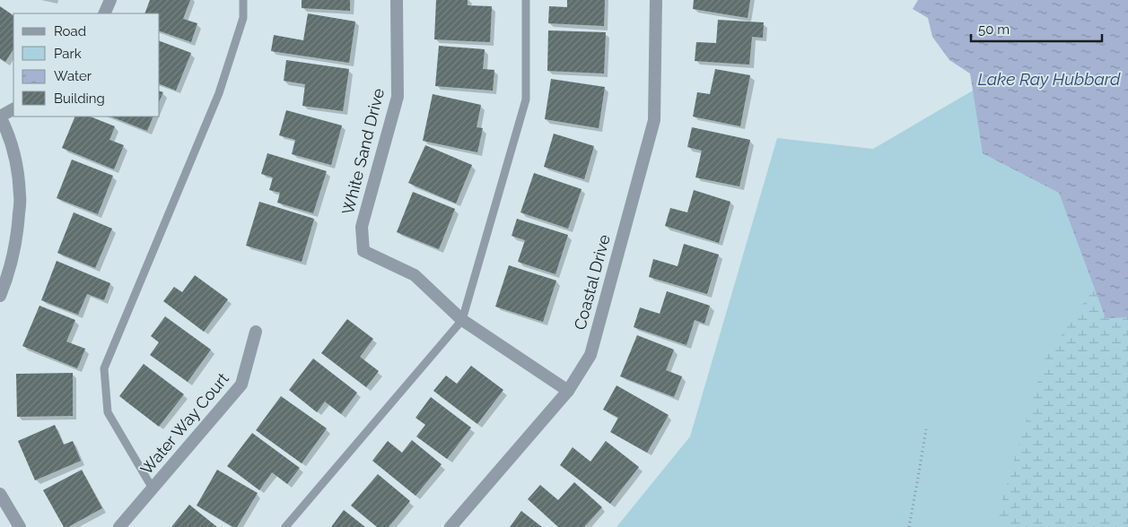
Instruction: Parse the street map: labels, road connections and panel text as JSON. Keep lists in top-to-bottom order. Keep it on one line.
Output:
{"streets":{"street":["White Sand Drive","Coastal Drive","Water Way Court"]},"crossings":[["White Sand Drive","Coastal Drive"]],"water":["Lake Ray Hubbard"],"legend":["Road","Park","Water","Building"],"scale_bar":"50 m"}
